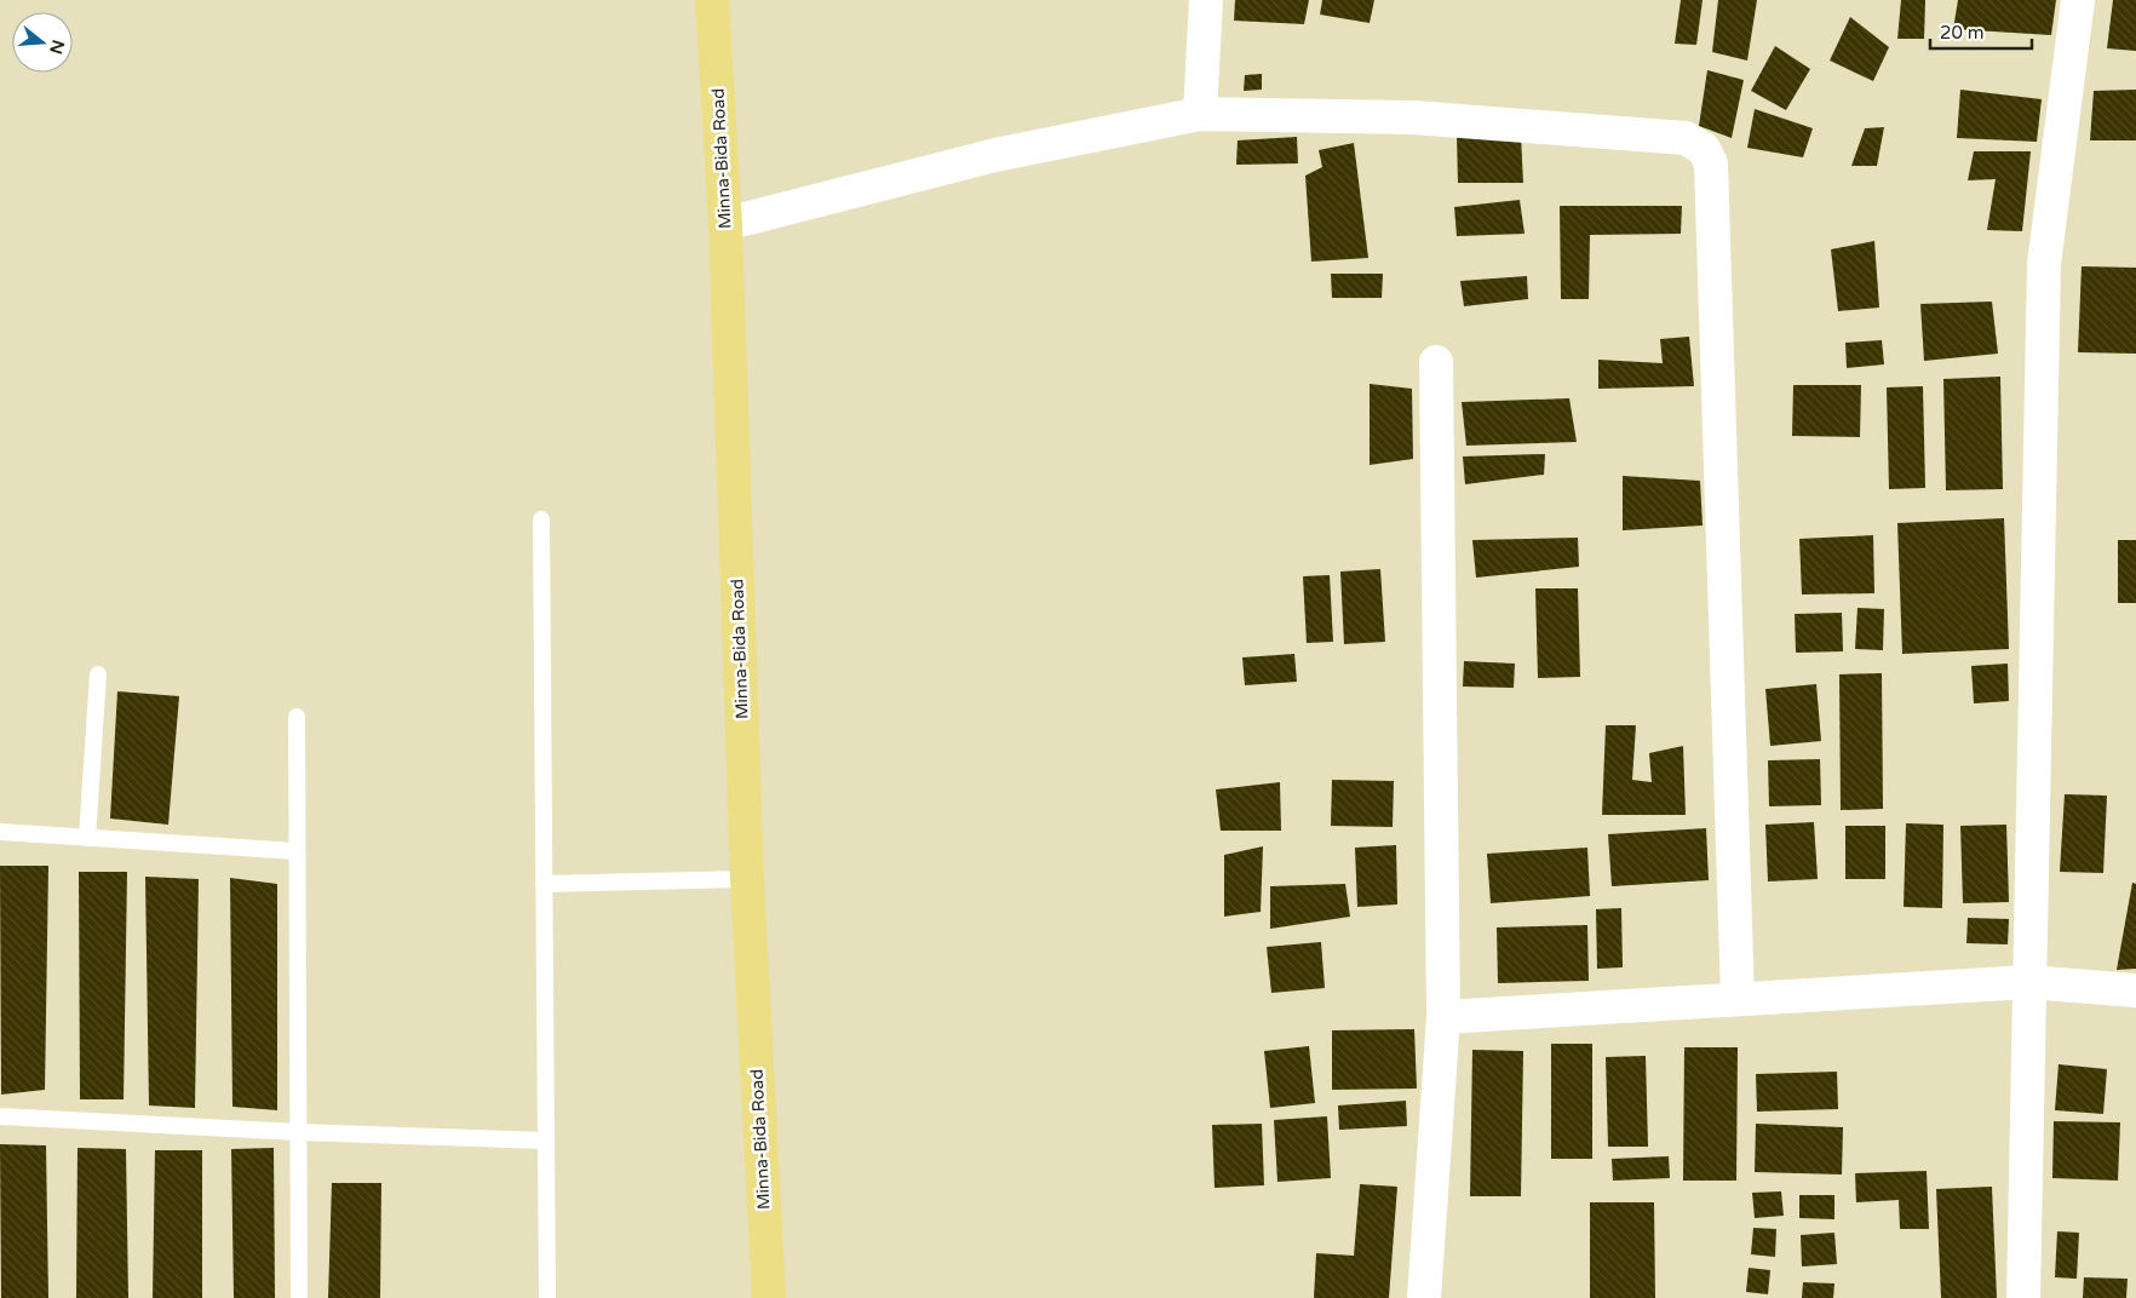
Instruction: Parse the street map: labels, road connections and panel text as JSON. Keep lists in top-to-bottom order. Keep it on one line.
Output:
{"streets":{"main road":["Minna-Bida Road"]},"scale_bar":"20 m","north":"right"}
